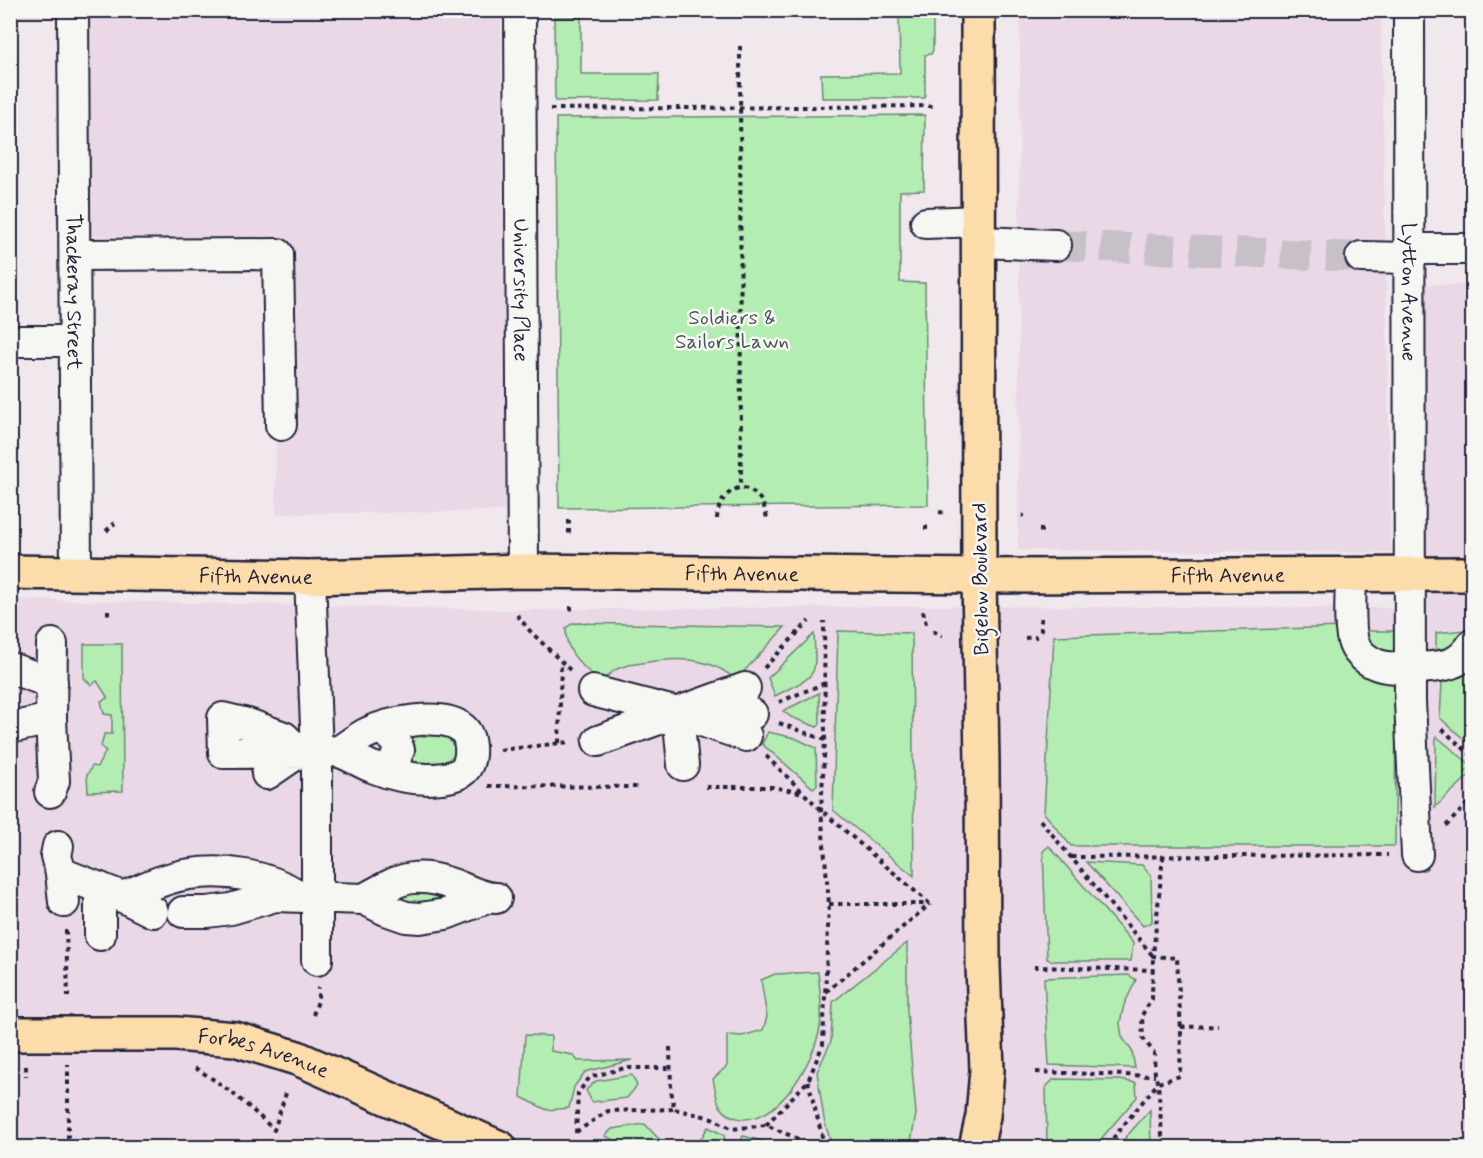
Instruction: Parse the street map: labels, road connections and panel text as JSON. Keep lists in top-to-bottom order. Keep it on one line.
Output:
{"streets":{"main road":["Fifth Avenue","Bigelow Boulevard","Forbes Avenue"],"street":["University Place","Thackeray Street","Lytton Avenue"]},"crossings":[["University Place","Fifth Avenue"],["Thackeray Street","Fifth Avenue"],["Lytton Avenue","Fifth Avenue"],["Fifth Avenue","Bigelow Boulevard"]],"parks":["Soldiers & Sailors Lawn"]}
